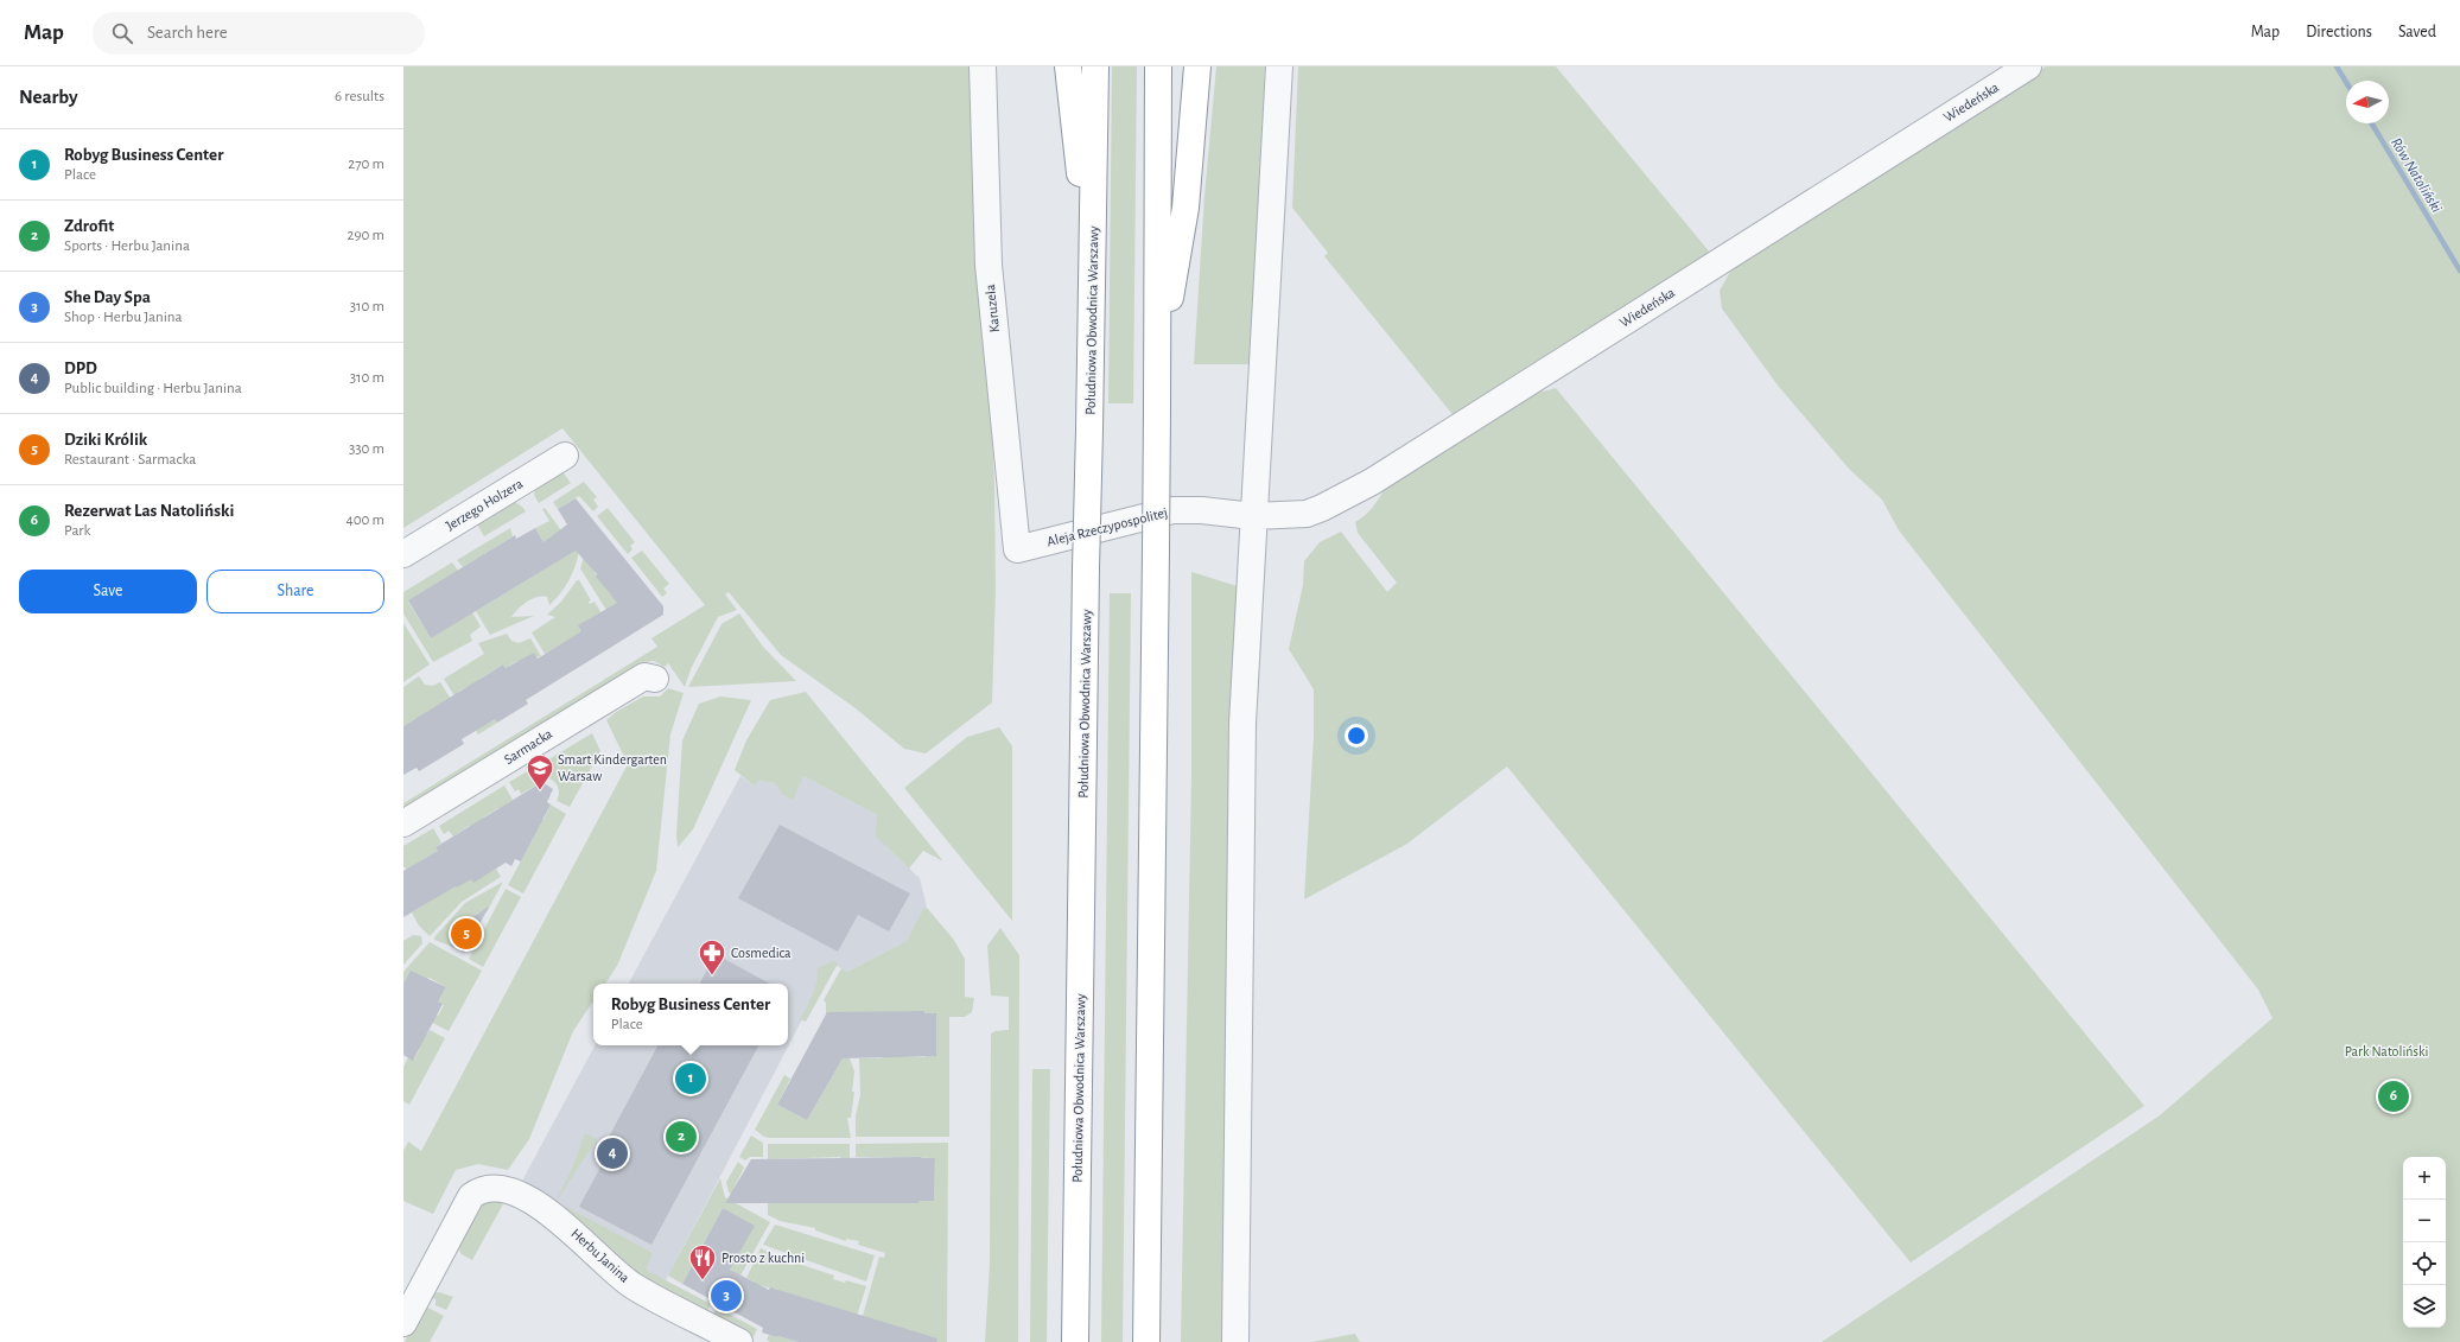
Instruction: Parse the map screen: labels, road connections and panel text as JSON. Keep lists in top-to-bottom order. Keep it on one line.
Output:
{"streets":{"highway":["Południowa Obwodnica Warszawy"],"street":["Wiedeńska","Karuzela","Jerzego Holzera","Aleja Rzeczypospolitej","Sarmacka","Herbu Janina"]},"crossings":[["Wiedeńska","Aleja Rzeczypospolitej"],["Karuzela","Aleja Rzeczypospolitej"]],"water":["Rów Natoliński"],"parks":["Park Natoliński"],"places":{"school or university":["Smart Kindergarten Warsaw"],"pharmacy":["Cosmedica"],"restaurant":["Prosto z kuchni"]},"north":"left","page":{"header":"Map","search":"Search here","nav":["Map","Directions","Saved"],"heading":["Nearby","6 results"],"list":[{"mark":"1","name":"Robyg Business Center","note":"Place","value":"270 m"},{"mark":"2","name":"Zdrofit","note":"Sports · Herbu Janina","value":"290 m"},{"mark":"3","name":"She Day Spa","note":"Shop · Herbu Janina","value":"310 m"},{"mark":"4","name":"DPD","note":"Public building · Herbu Janina","value":"310 m"},{"mark":"5","name":"Dziki Królik","note":"Restaurant · Sarmacka","value":"330 m"},{"mark":"6","name":"Rezerwat Las Natoliński","note":"Park","value":"400 m"}],"buttons":["Save","Share"],"pins":["5","1","6","2","4","3"],"popup":["Robyg Business Center","Place"],"map_buttons":["+","−"]}}
